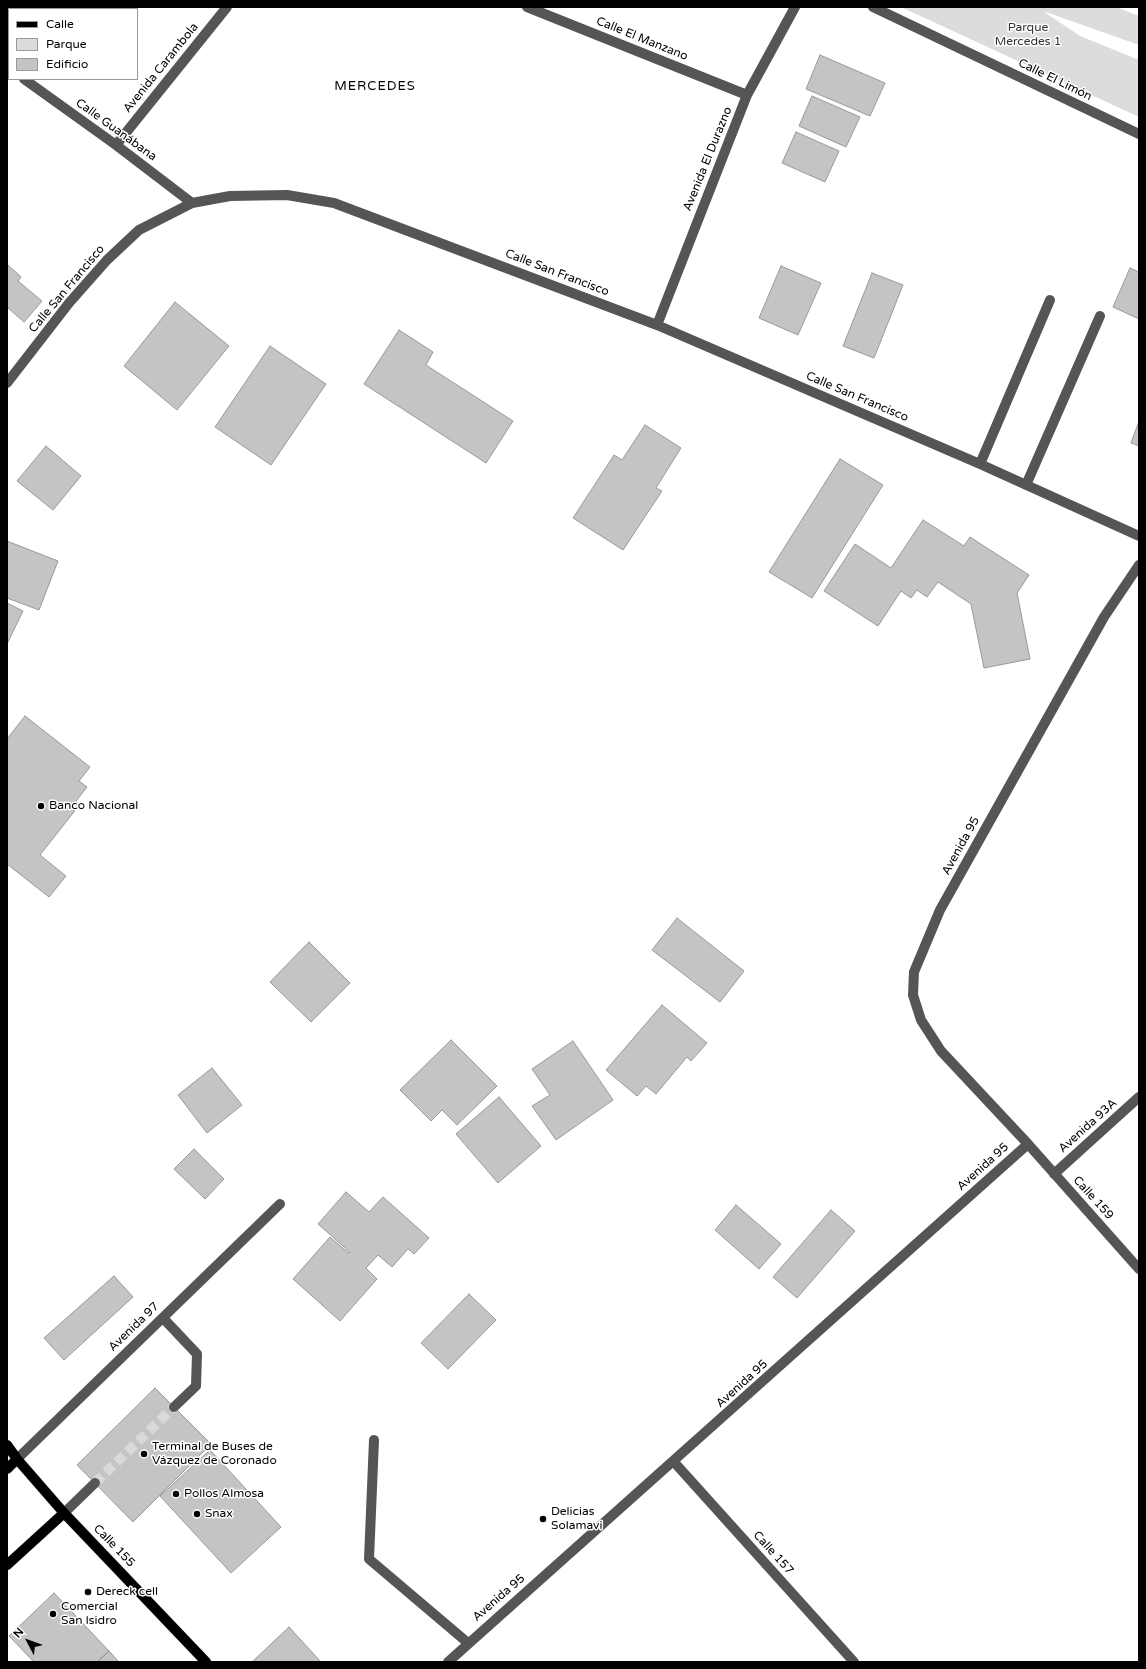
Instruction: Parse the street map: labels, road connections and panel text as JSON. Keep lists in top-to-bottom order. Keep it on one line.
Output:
{"streets":{"main road":["Avenida 97","Calle 155"],"street":["Calle El Manzano","Avenida Carambola","Calle El Limón","Calle Guanábana","Avenida El Durazno","Calle San Francisco","Avenida 95","Avenida 93A","Calle 159","Calle 157"]},"crossings":[["Calle El Manzano","Avenida El Durazno"],["Avenida Carambola","Calle Guanábana"],["Calle Guanábana","Calle San Francisco"],["Avenida El Durazno","Calle San Francisco"],["Avenida 95","Calle 159"],["Avenida 95","Calle 157"],["Avenida 93A","Calle 159"],["Avenida 97","Calle 155"]],"districts":["MERCEDES"],"parks":["Parque Mercedes 1"],"places":["Banco Nacional","Terminal de Buses de Vázquez de Coronado","Pollos Almosa","Snax","Delicias Solamavi","Dereck cell","Comercial San Isidro"],"legend":["Calle","Parque","Edificio"],"north":"top left"}
